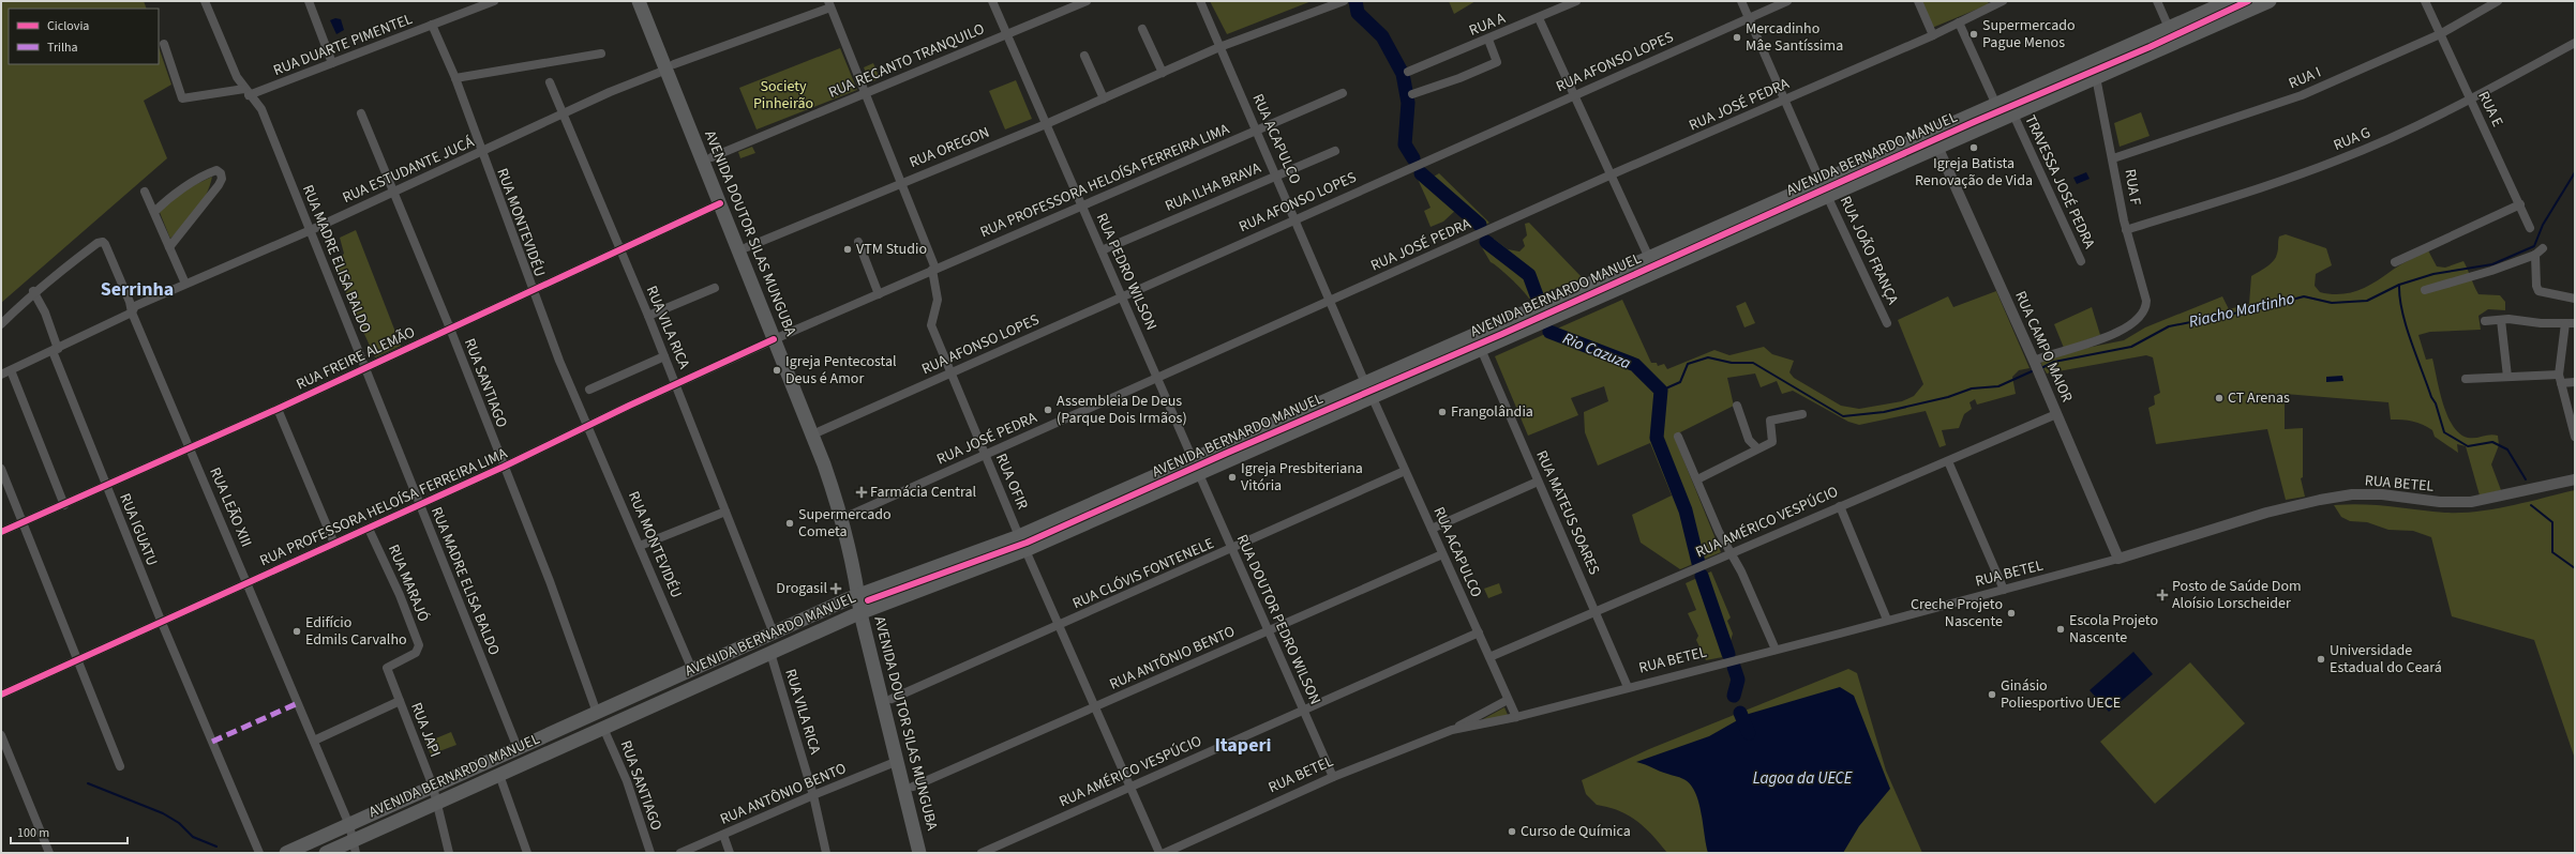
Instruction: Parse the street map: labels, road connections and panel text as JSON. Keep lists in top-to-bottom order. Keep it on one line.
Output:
{"streets":{"main road":["AVENIDA BERNARDO MANUEL","AVENIDA DOUTOR SILAS MUNGUBA"],"street":["RUA A","RUA DUARTE PIMENTEL","RUA RECANTO TRANQUILO","RUA AFONSO LOPES","RUA I","RUA JOSÉ PEDRA","RUA E","RUA ACAPULCO","RUA G","RUA OREGON","RUA ESTUDANTE JUCÁ","RUA PROFESSORA HELOÍSA FERREIRA LIMA","TRAVESSA JOSÉ PEDRA","RUA ILHA BRAVA","RUA F","RUA MONTEVIDÉU","RUA JOÃO FRANÇA","RUA MADRE ELISA BALDO","RUA PEDRO WILSON","RUA VILA RICA","RUA CAMPO MAIOR","RUA FREIRE ALEMÃO","RUA SANTIAGO","RUA OFIR","RUA BETEL","RUA LEÃO XIII","RUA MATEUS SOARES","RUA AMÉRICO VESPÚCIO","RUA IGUATU","RUA CLÓVIS FONTENELE","RUA MARAJÓ","RUA DOUTOR PEDRO WILSON","RUA ANTÔNIO BENTO","RUA JAPI"]},"crossings":[["RUA DUARTE PIMENTEL","RUA MONTEVIDÉU"],["RUA DUARTE PIMENTEL","RUA MADRE ELISA BALDO"],["RUA RECANTO TRANQUILO","AVENIDA DOUTOR SILAS MUNGUBA"],["RUA RECANTO TRANQUILO","RUA PEDRO WILSON"],["RUA RECANTO TRANQUILO","RUA OFIR"],["RUA AFONSO LOPES","RUA ACAPULCO"],["RUA AFONSO LOPES","AVENIDA DOUTOR SILAS MUNGUBA"],["RUA AFONSO LOPES","RUA JOÃO FRANÇA"],["RUA AFONSO LOPES","RUA PEDRO WILSON"],["RUA AFONSO LOPES","RUA OFIR"],["RUA I","RUA E"],["RUA I","RUA F"],["RUA JOSÉ PEDRA","RUA ACAPULCO"],["RUA JOSÉ PEDRA","AVENIDA DOUTOR SILAS MUNGUBA"],["RUA JOSÉ PEDRA","RUA JOÃO FRANÇA"],["RUA JOSÉ PEDRA","RUA PEDRO WILSON"],["RUA JOSÉ PEDRA","RUA OFIR"],["RUA E","RUA G"],["RUA ACAPULCO","RUA OREGON"],["RUA ACAPULCO","AVENIDA BERNARDO MANUEL"],["RUA ACAPULCO","RUA PROFESSORA HELOÍSA FERREIRA LIMA"],["RUA ACAPULCO","RUA ILHA BRAVA"],["RUA ACAPULCO","RUA BETEL"],["RUA ACAPULCO","RUA AMÉRICO VESPÚCIO"],["RUA ACAPULCO","RUA CLÓVIS FONTENELE"],["RUA ACAPULCO","RUA ANTÔNIO BENTO"],["RUA G","RUA F"],["RUA OREGON","AVENIDA DOUTOR SILAS MUNGUBA"],["RUA OREGON","RUA PEDRO WILSON"],["RUA OREGON","RUA OFIR"],["AVENIDA BERNARDO MANUEL","TRAVESSA JOSÉ PEDRA"],["AVENIDA BERNARDO MANUEL","RUA F"],["AVENIDA BERNARDO MANUEL","RUA MONTEVIDÉU"],["AVENIDA BERNARDO MANUEL","AVENIDA DOUTOR SILAS MUNGUBA"],["AVENIDA BERNARDO MANUEL","RUA JOÃO FRANÇA"],["AVENIDA BERNARDO MANUEL","RUA MADRE ELISA BALDO"],["AVENIDA BERNARDO MANUEL","RUA PEDRO WILSON"],["AVENIDA BERNARDO MANUEL","RUA VILA RICA"],["AVENIDA BERNARDO MANUEL","RUA CAMPO MAIOR"],["AVENIDA BERNARDO MANUEL","RUA SANTIAGO"],["AVENIDA BERNARDO MANUEL","RUA OFIR"],["AVENIDA BERNARDO MANUEL","RUA LEÃO XIII"],["AVENIDA BERNARDO MANUEL","RUA MATEUS SOARES"],["AVENIDA BERNARDO MANUEL","RUA DOUTOR PEDRO WILSON"],["AVENIDA BERNARDO MANUEL","RUA JAPI"],["RUA ESTUDANTE JUCÁ","RUA MONTEVIDÉU"],["RUA ESTUDANTE JUCÁ","AVENIDA DOUTOR SILAS MUNGUBA"],["RUA ESTUDANTE JUCÁ","RUA MADRE ELISA BALDO"],["RUA ESTUDANTE JUCÁ","RUA VILA RICA"],["RUA ESTUDANTE JUCÁ","RUA SANTIAGO"],["RUA ESTUDANTE JUCÁ","RUA OFIR"],["RUA ESTUDANTE JUCÁ","RUA LEÃO XIII"],["RUA ESTUDANTE JUCÁ","RUA IGUATU"],["RUA PROFESSORA HELOÍSA FERREIRA LIMA","RUA MONTEVIDÉU"],["RUA PROFESSORA HELOÍSA FERREIRA LIMA","AVENIDA DOUTOR SILAS MUNGUBA"],["RUA PROFESSORA HELOÍSA FERREIRA LIMA","RUA MADRE ELISA BALDO"],["RUA PROFESSORA HELOÍSA FERREIRA LIMA","RUA PEDRO WILSON"],["RUA PROFESSORA HELOÍSA FERREIRA LIMA","RUA VILA RICA"],["RUA PROFESSORA HELOÍSA FERREIRA LIMA","RUA SANTIAGO"],["RUA PROFESSORA HELOÍSA FERREIRA LIMA","RUA OFIR"],["RUA PROFESSORA HELOÍSA FERREIRA LIMA","RUA LEÃO XIII"],["RUA PROFESSORA HELOÍSA FERREIRA LIMA","RUA IGUATU"],["RUA PROFESSORA HELOÍSA FERREIRA LIMA","RUA MARAJÓ"],["RUA ILHA BRAVA","RUA PEDRO WILSON"],["RUA F","RUA CAMPO MAIOR"],["RUA MONTEVIDÉU","RUA FREIRE ALEMÃO"],["AVENIDA DOUTOR SILAS MUNGUBA","RUA FREIRE ALEMÃO"],["AVENIDA DOUTOR SILAS MUNGUBA","RUA CLÓVIS FONTENELE"],["AVENIDA DOUTOR SILAS MUNGUBA","RUA ANTÔNIO BENTO"],["RUA MADRE ELISA BALDO","RUA FREIRE ALEMÃO"],["RUA VILA RICA","RUA FREIRE ALEMÃO"],["RUA VILA RICA","RUA ANTÔNIO BENTO"],["RUA CAMPO MAIOR","RUA BETEL"],["RUA CAMPO MAIOR","RUA AMÉRICO VESPÚCIO"],["RUA FREIRE ALEMÃO","RUA SANTIAGO"],["RUA FREIRE ALEMÃO","RUA LEÃO XIII"],["RUA FREIRE ALEMÃO","RUA IGUATU"],["RUA BETEL","RUA MATEUS SOARES"],["RUA BETEL","RUA DOUTOR PEDRO WILSON"],["RUA LEÃO XIII","RUA IGUATU"],["RUA MATEUS SOARES","RUA AMÉRICO VESPÚCIO"],["RUA AMÉRICO VESPÚCIO","RUA DOUTOR PEDRO WILSON"],["RUA CLÓVIS FONTENELE","RUA DOUTOR PEDRO WILSON"],["RUA MARAJÓ","RUA JAPI"],["RUA DOUTOR PEDRO WILSON","RUA ANTÔNIO BENTO"]],"districts":["Serrinha","Itaperi"],"water":["Riacho Martinho","Rio Cazuza","Lagoa da UECE"],"parks":["Society Pinheirão"],"places":{"other":["Supermercado Pague Menos","Mercadinho Mâe Santíssima","Igreja Batista Renovação de Vida","VTM Studio","Igreja Pentecostal Deus é Amor","CT Arenas","Assembleia De Deus (Parque Dois Irmãos)","Frangolândia","Igreja Presbiteriana Vitória","Supermercado Cometa","Creche Projeto Nascente","Escola Projeto Nascente","Edifício Edmils Carvalho","Universidade Estadual do Ceará","Ginásio Poliesportivo UECE","Curso de Química"],"health":["Farmácia Central","Drogasil","Posto de Saúde Dom Aloísio Lorscheider"]},"legend":["Ciclovia","Trilha"],"scale_bar":"100 m"}
